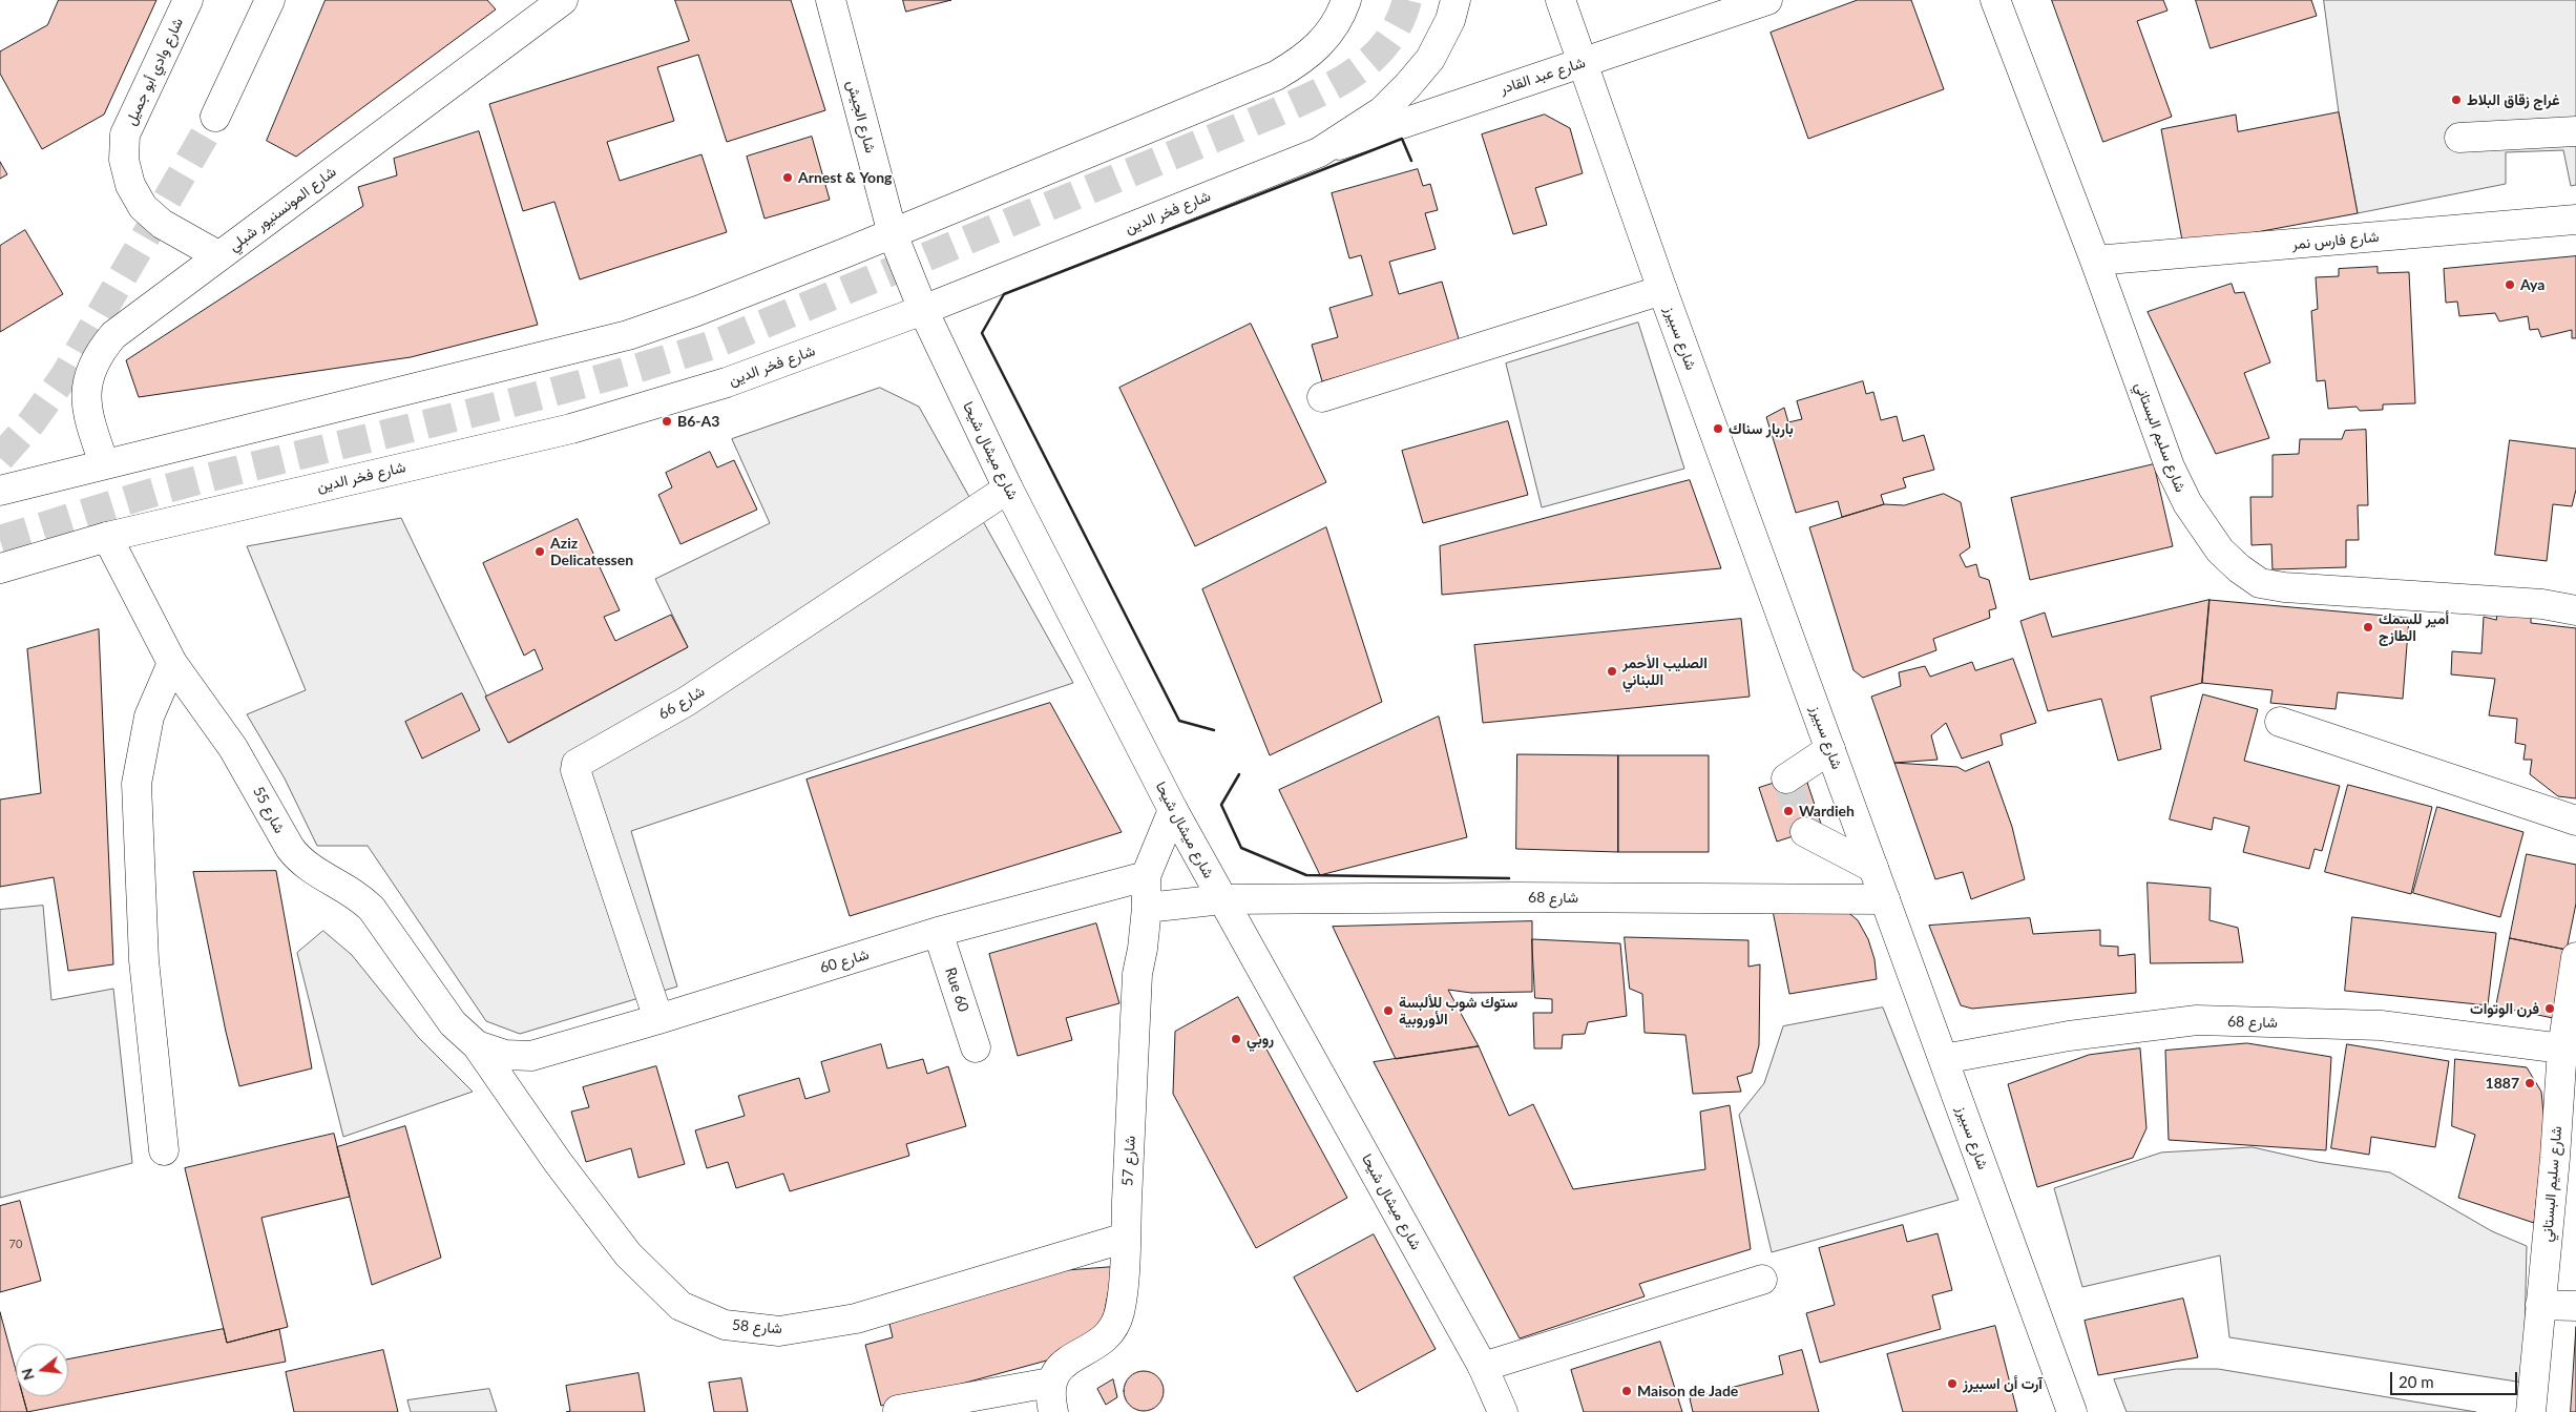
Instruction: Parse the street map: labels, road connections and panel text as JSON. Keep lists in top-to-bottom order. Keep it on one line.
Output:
{"streets":{"main road":["شارع وادي أبو جميل","شارع عبد القادر","شارع الجيش","شارع المونسنيور شبلي","شارع فخر الدين","شارع فارس نمر","شارع سبيرز","شارع سليم البستاني","شارع ميشال شيحا","شارع 66","شارع 55","شارع 68","شارع 60","Rue 60","شارع 57","شارع 58"]},"crossings":[["شارع وادي أبو جميل","شارع المونسنيور شبلي"],["شارع عبد القادر","شارع فخر الدين"],["شارع عبد القادر","شارع سبيرز"],["شارع الجيش","شارع ميشال شيحا"],["شارع فخر الدين","شارع ميشال شيحا"],["شارع فخر الدين","شارع 55"],["شارع فارس نمر","شارع سليم البستاني"],["شارع سبيرز","شارع 68"],["شارع سليم البستاني","شارع 68"],["شارع ميشال شيحا","شارع 66"],["شارع ميشال شيحا","شارع 68"],["شارع 66","شارع 60"],["شارع 55","شارع 60"],["شارع 55","شارع 58"],["شارع 60","Rue 60"],["شارع 60","شارع 57"],["شارع 60","شارع 58"],["شارع 57","شارع 58"]],"places":["غراج زقاق البلاط","Arnest & Yong","Aya","B6-A3","باربار سناك","Aziz Delicatessen","أمير للسمك الطازج","الصليب الأحمر اللبناني","Wardieh","فرن الوتوات","ستوك شوب للألبسة الأوروبية","روبي","1887","آرت أن اسبيرز","Maison de Jade"],"house_numbers":["70"],"scale_bar":"20 m","north":"left"}
